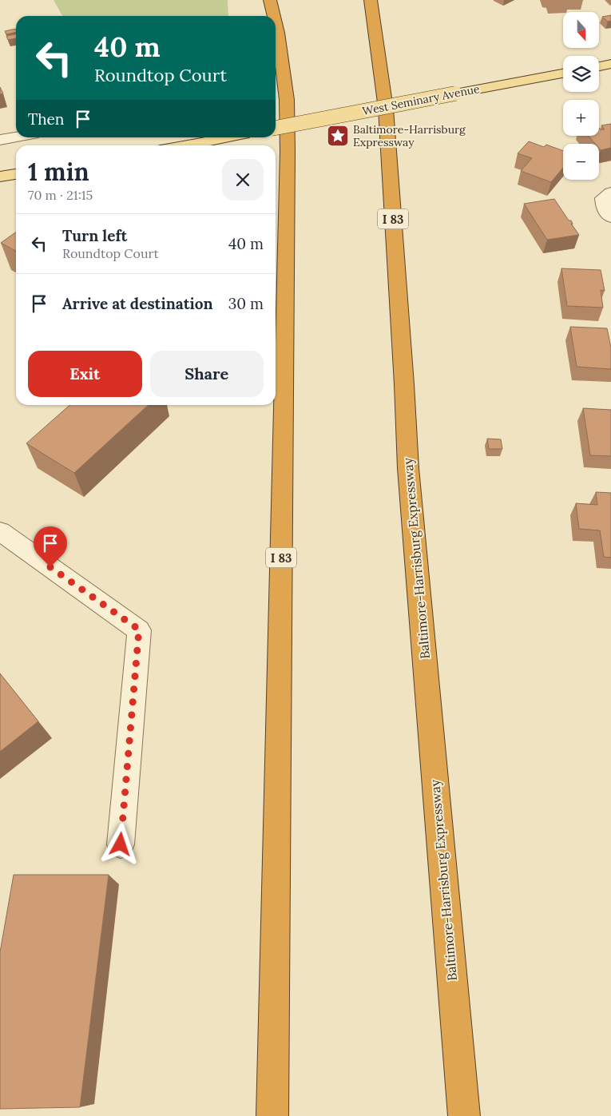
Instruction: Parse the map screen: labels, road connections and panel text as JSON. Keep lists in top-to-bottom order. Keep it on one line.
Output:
{"streets":{"highway":["I 83","Baltimore-Harrisburg Expressway"],"main road":["West Seminary Avenue"]},"places":{"place":["Baltimore-Harrisburg Expressway"]},"north":"bottom","page":{"map_buttons":["+","−"],"turn":["40 m","Roundtop Court"],"then":"Then","heading":["1 min","70 m · 21:15"],"list":[{"name":"Turn left","note":"Roundtop Court","value":"40 m"},{"name":"Arrive at destination","value":"30 m"}],"buttons":["Exit","Share"]}}
